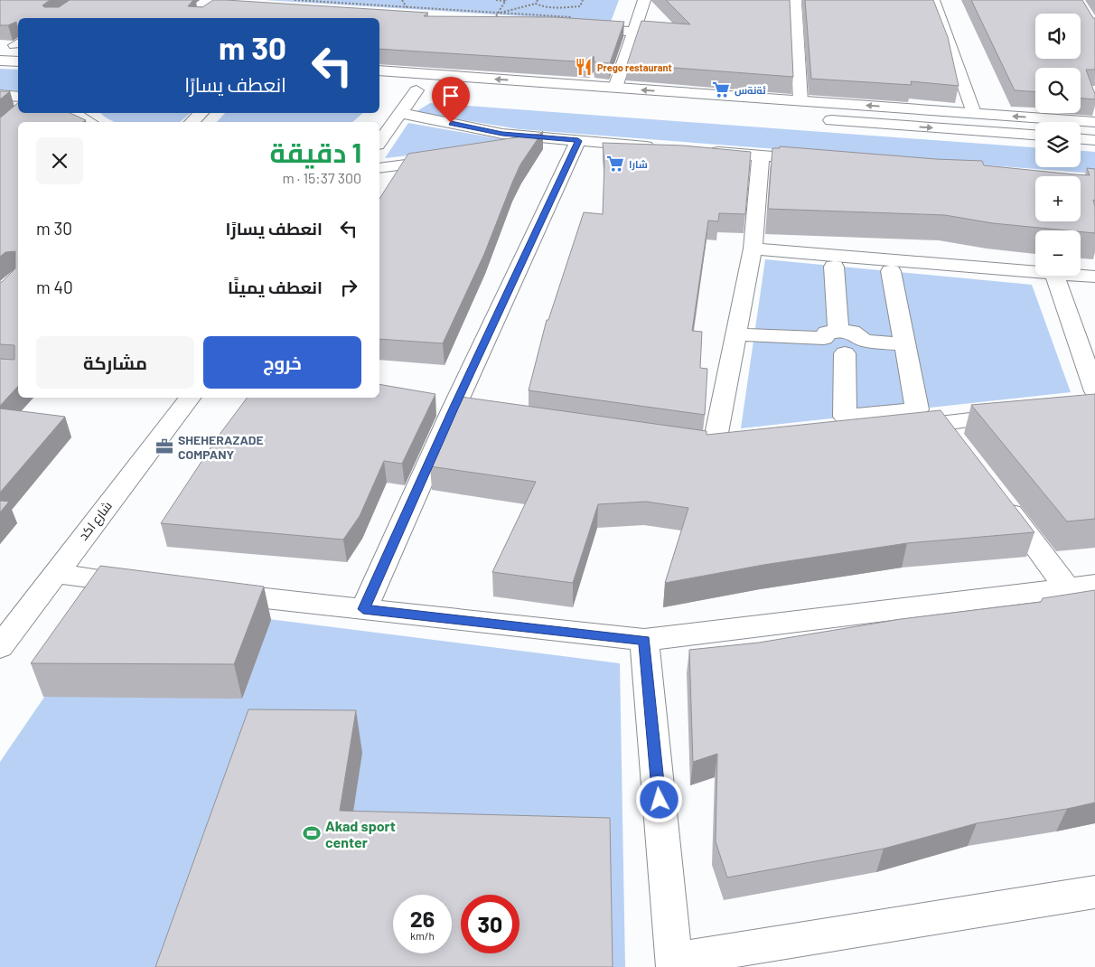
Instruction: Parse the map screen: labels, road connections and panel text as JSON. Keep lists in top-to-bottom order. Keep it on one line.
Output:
{"streets":{"street":["شارع اكد"]},"places":{"restaurant":["Prego restaurant"],"supermarket":["ئةنةس","شارا"],"office":["SHEHERAZADE COMPANY"],"sports":["Akad sport center"]},"page":{"map_buttons":["+","−"],"turn":["30 m","انعطف يسارًا"],"heading":["1 دقيقة","300 m · 15:37"],"list":[{"name":"انعطف يسارًا","value":"30 m"},{"name":"انعطف يمينًا","value":"40 m"}],"buttons":["خروج","مشاركة"],"speed":"26 km/h","limit":"30"}}
